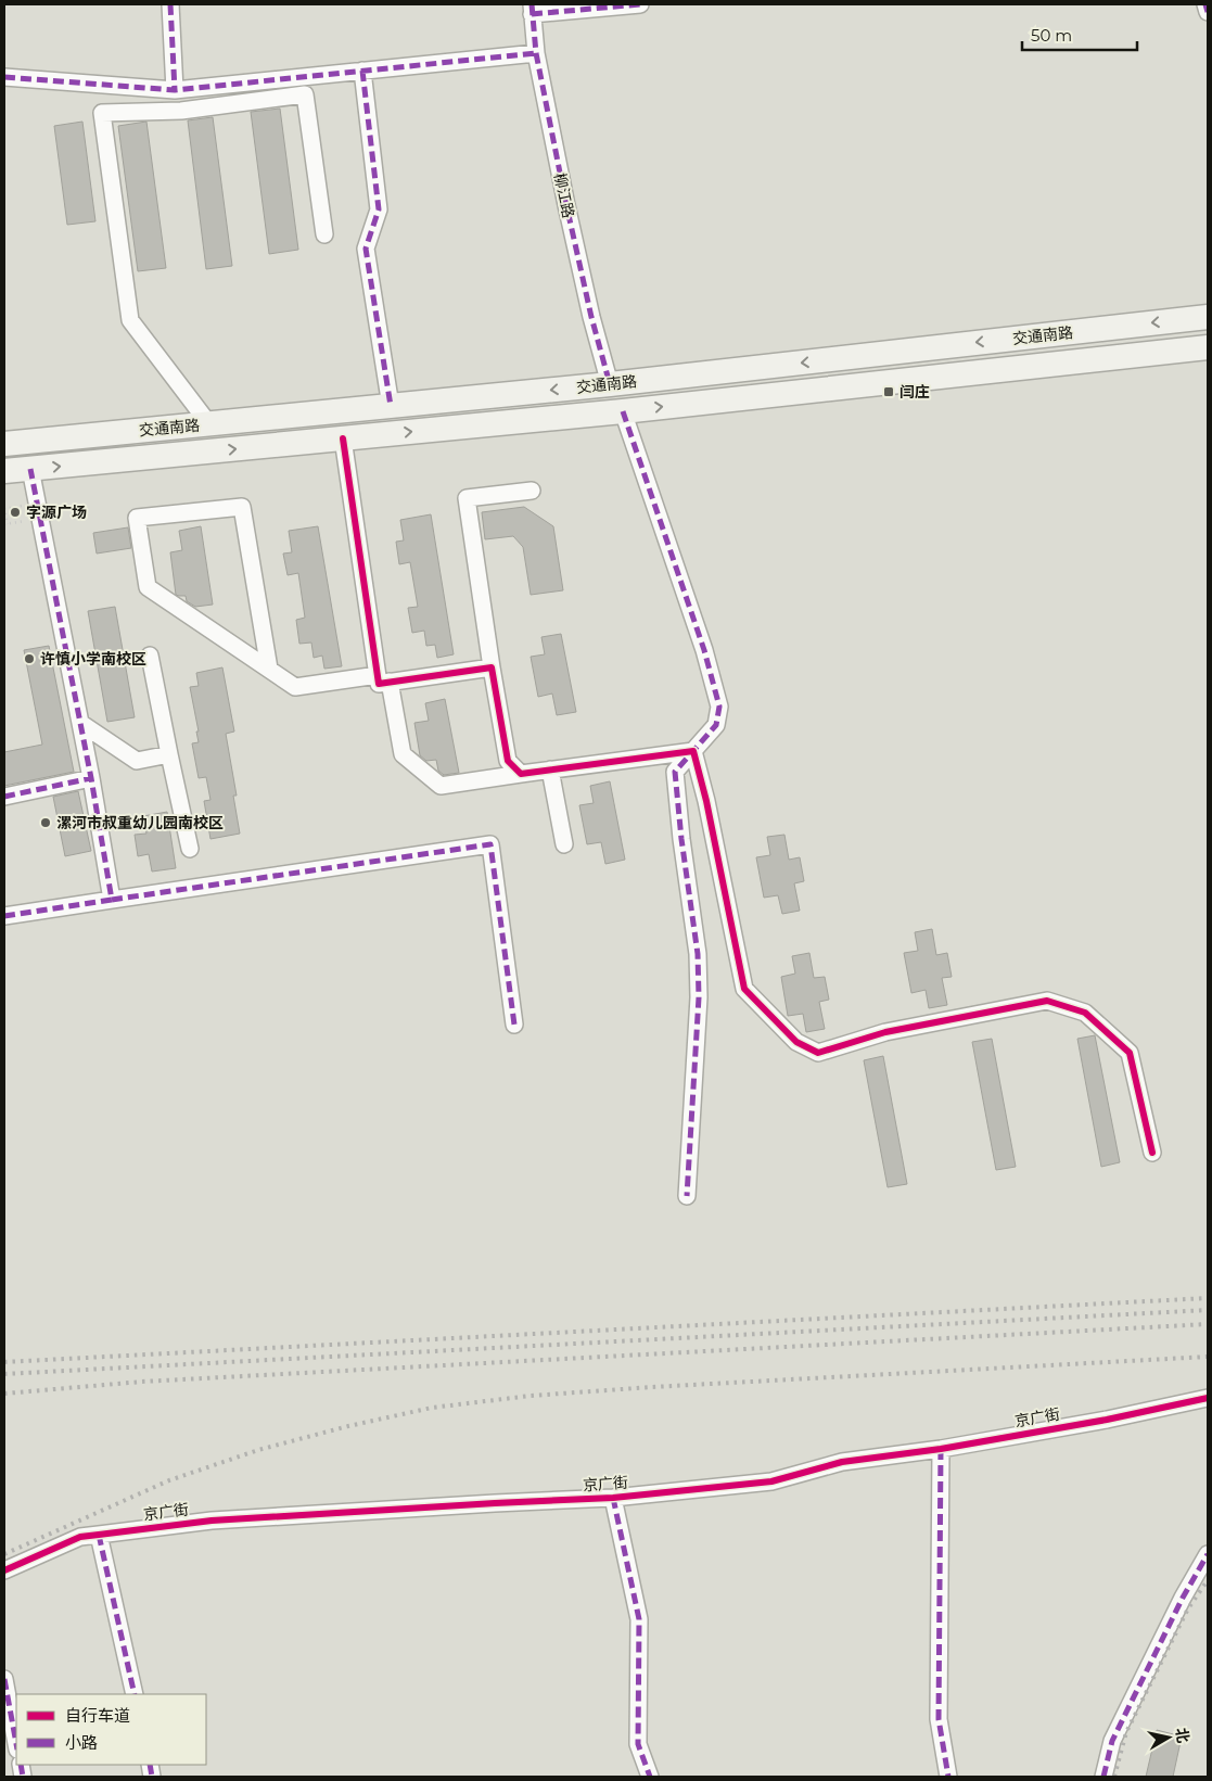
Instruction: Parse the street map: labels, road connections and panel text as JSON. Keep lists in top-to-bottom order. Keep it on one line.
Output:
{"streets":{"main road":["交通南路"],"street":["柳江路","京广街"]},"crossings":[["柳江路","交通南路"]],"places":{"transit":["闫庄"],"other":["字源广场","许慎小学南校区","漯河市叔重幼儿园南校区"]},"legend":["自行车道","小路"],"scale_bar":"50 m","north":"right"}
